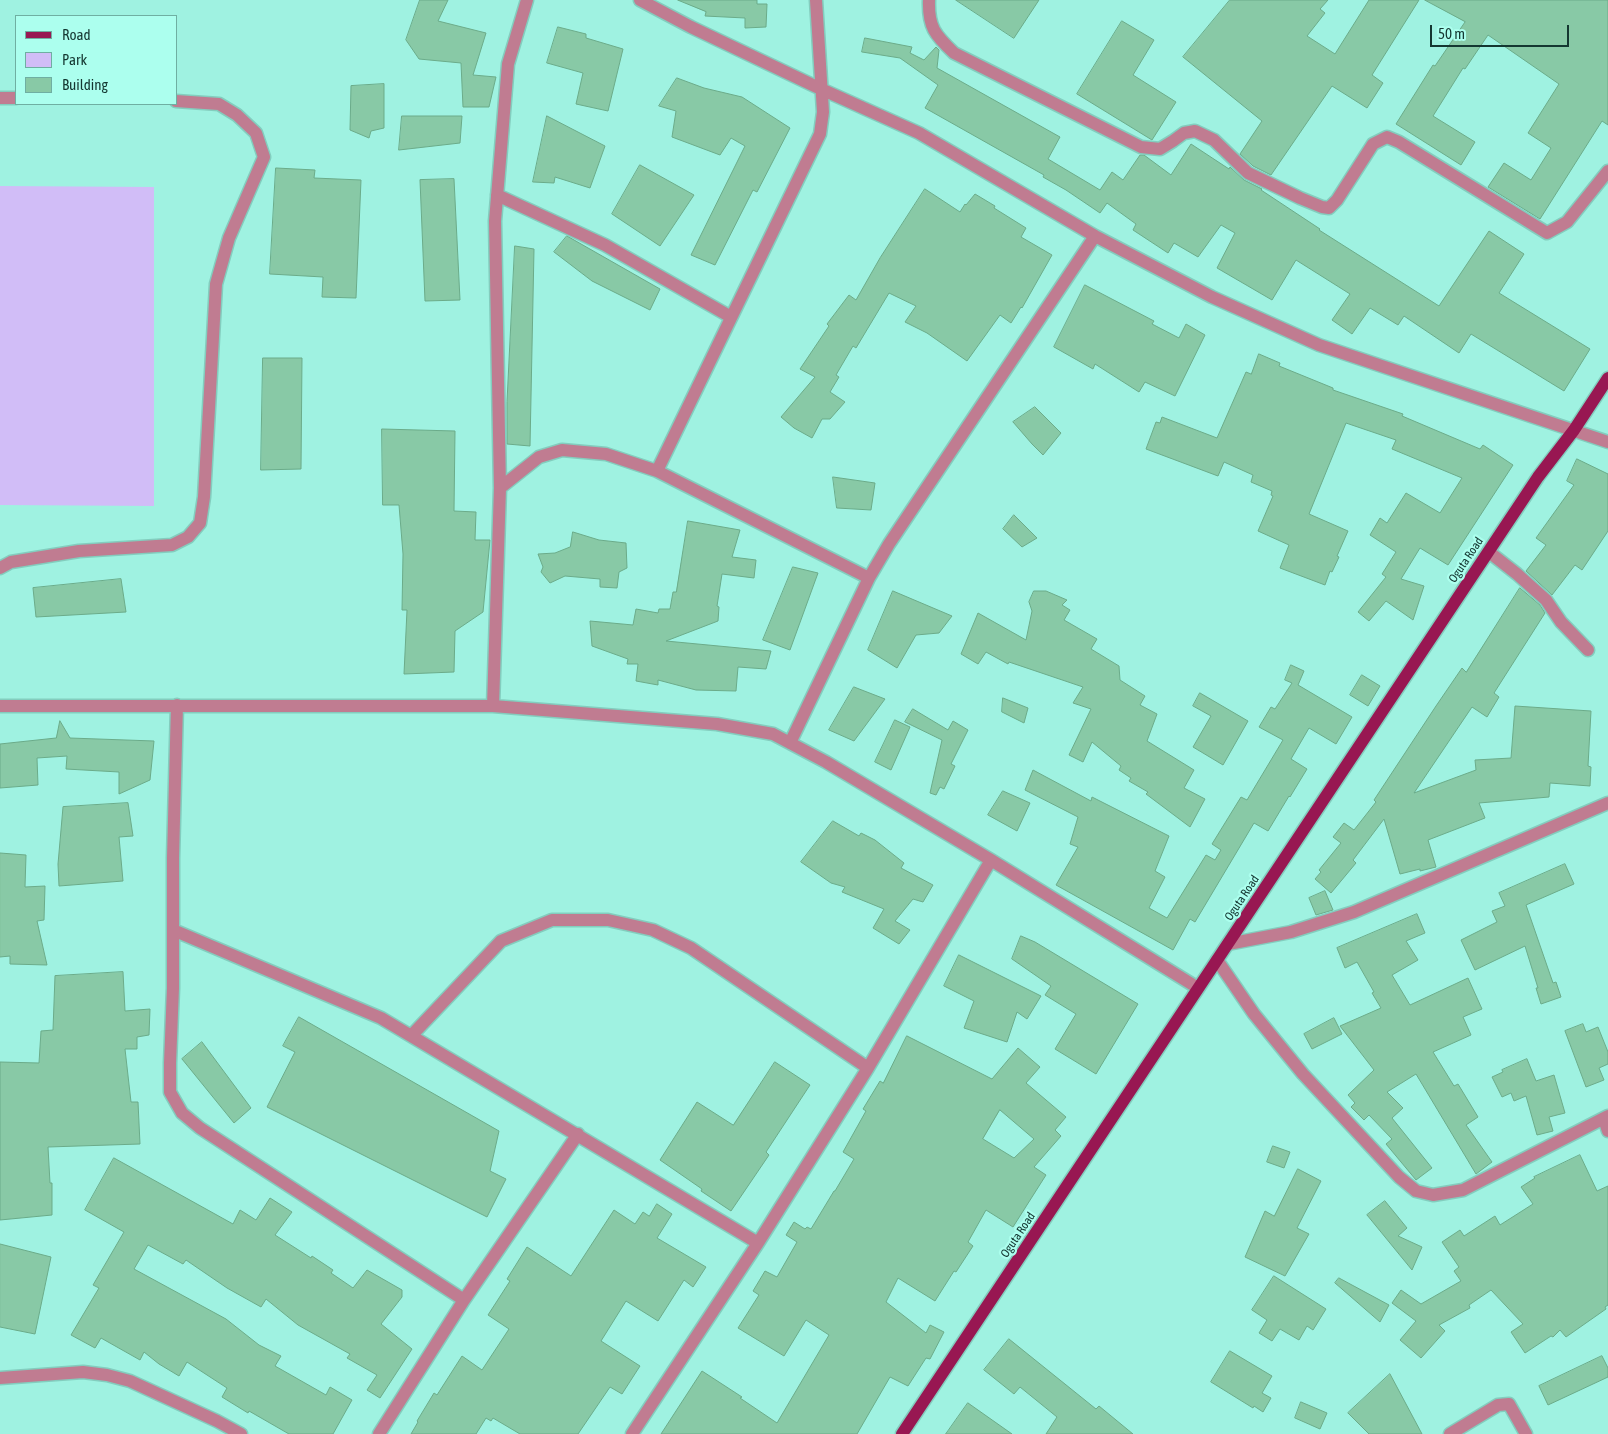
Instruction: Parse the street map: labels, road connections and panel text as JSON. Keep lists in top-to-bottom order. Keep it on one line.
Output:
{"streets":{"main road":["Oguta Road"]},"legend":["Road","Park","Building"],"scale_bar":"50 m"}
